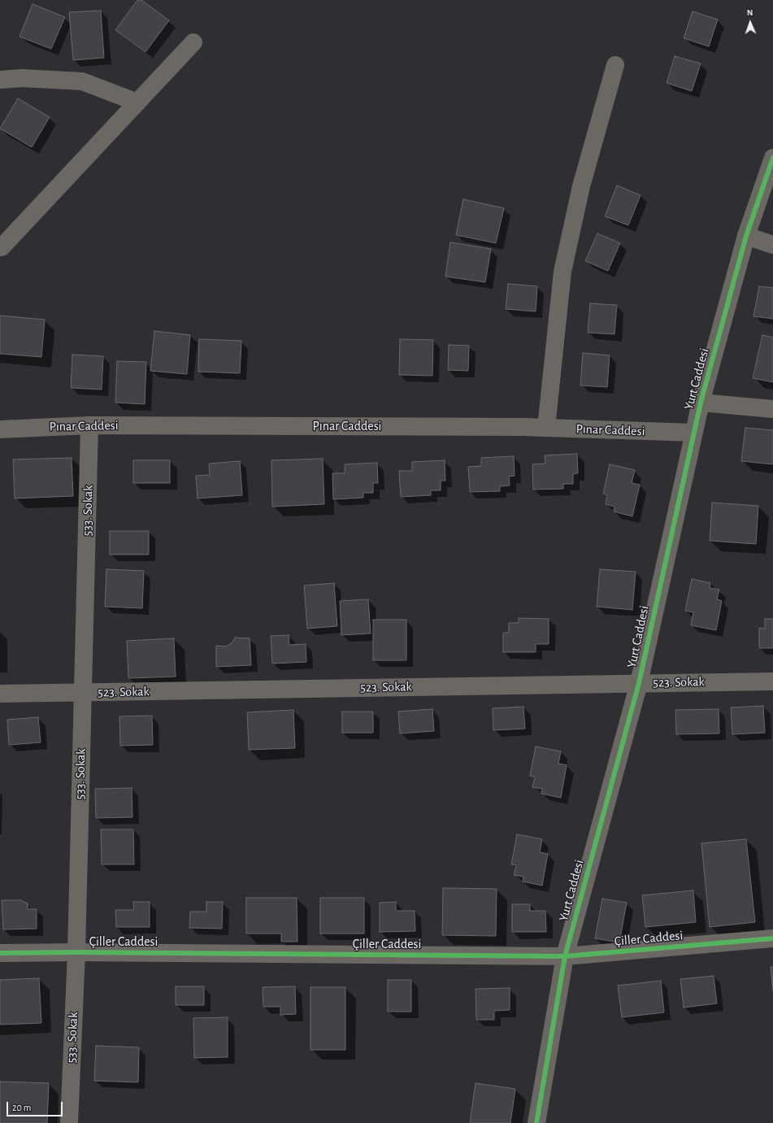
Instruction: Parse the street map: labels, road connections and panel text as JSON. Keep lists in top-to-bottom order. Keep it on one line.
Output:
{"streets":{"street":["Yurt Caddesi","Pınar Caddesi","533. Sokak","523. Sokak","Çiller Caddesi"]},"crossings":[["Yurt Caddesi","Pınar Caddesi"],["Yurt Caddesi","523. Sokak"],["Yurt Caddesi","Çiller Caddesi"],["Pınar Caddesi","533. Sokak"],["533. Sokak","523. Sokak"],["533. Sokak","Çiller Caddesi"]],"scale_bar":"20 m","north":"top"}
